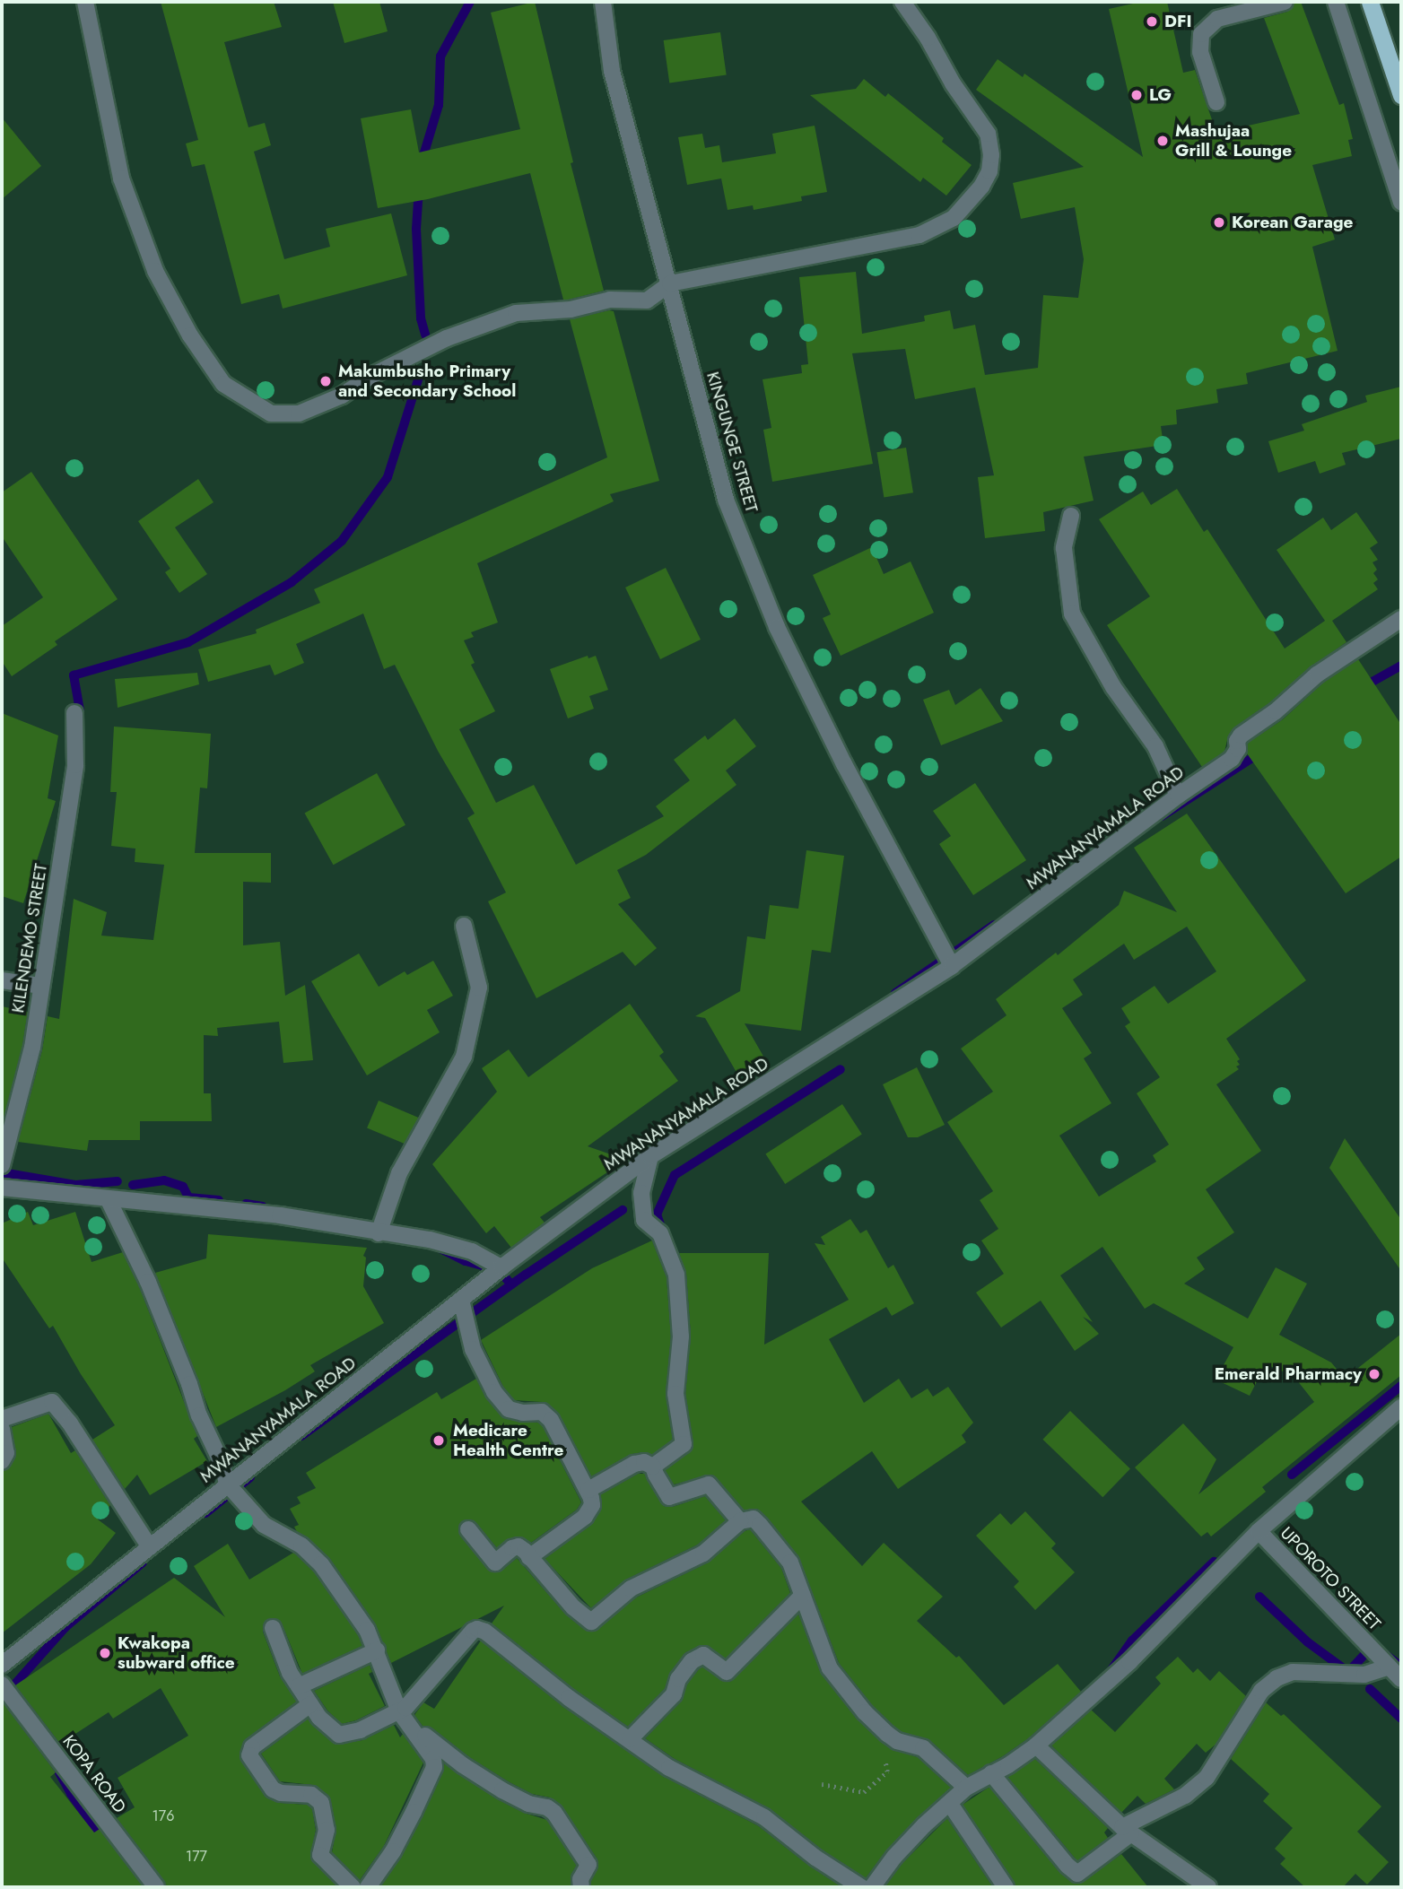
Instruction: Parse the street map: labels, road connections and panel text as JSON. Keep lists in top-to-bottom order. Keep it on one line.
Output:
{"streets":{"street":["KINGUNGE STREET","MWANANYAMALA ROAD","KILENDEMO STREET","UPOROTO STREET","KOPA ROAD"]},"crossings":[["KINGUNGE STREET","MWANANYAMALA ROAD"]],"places":["DFI","LG","Mashujaa Grill & Lounge","Korean Garage","Makumbusho Primary and Secondary School","Emerald Pharmacy","Medicare Health Centre","Kwakopa subward office"],"house_numbers":["176","177"]}
